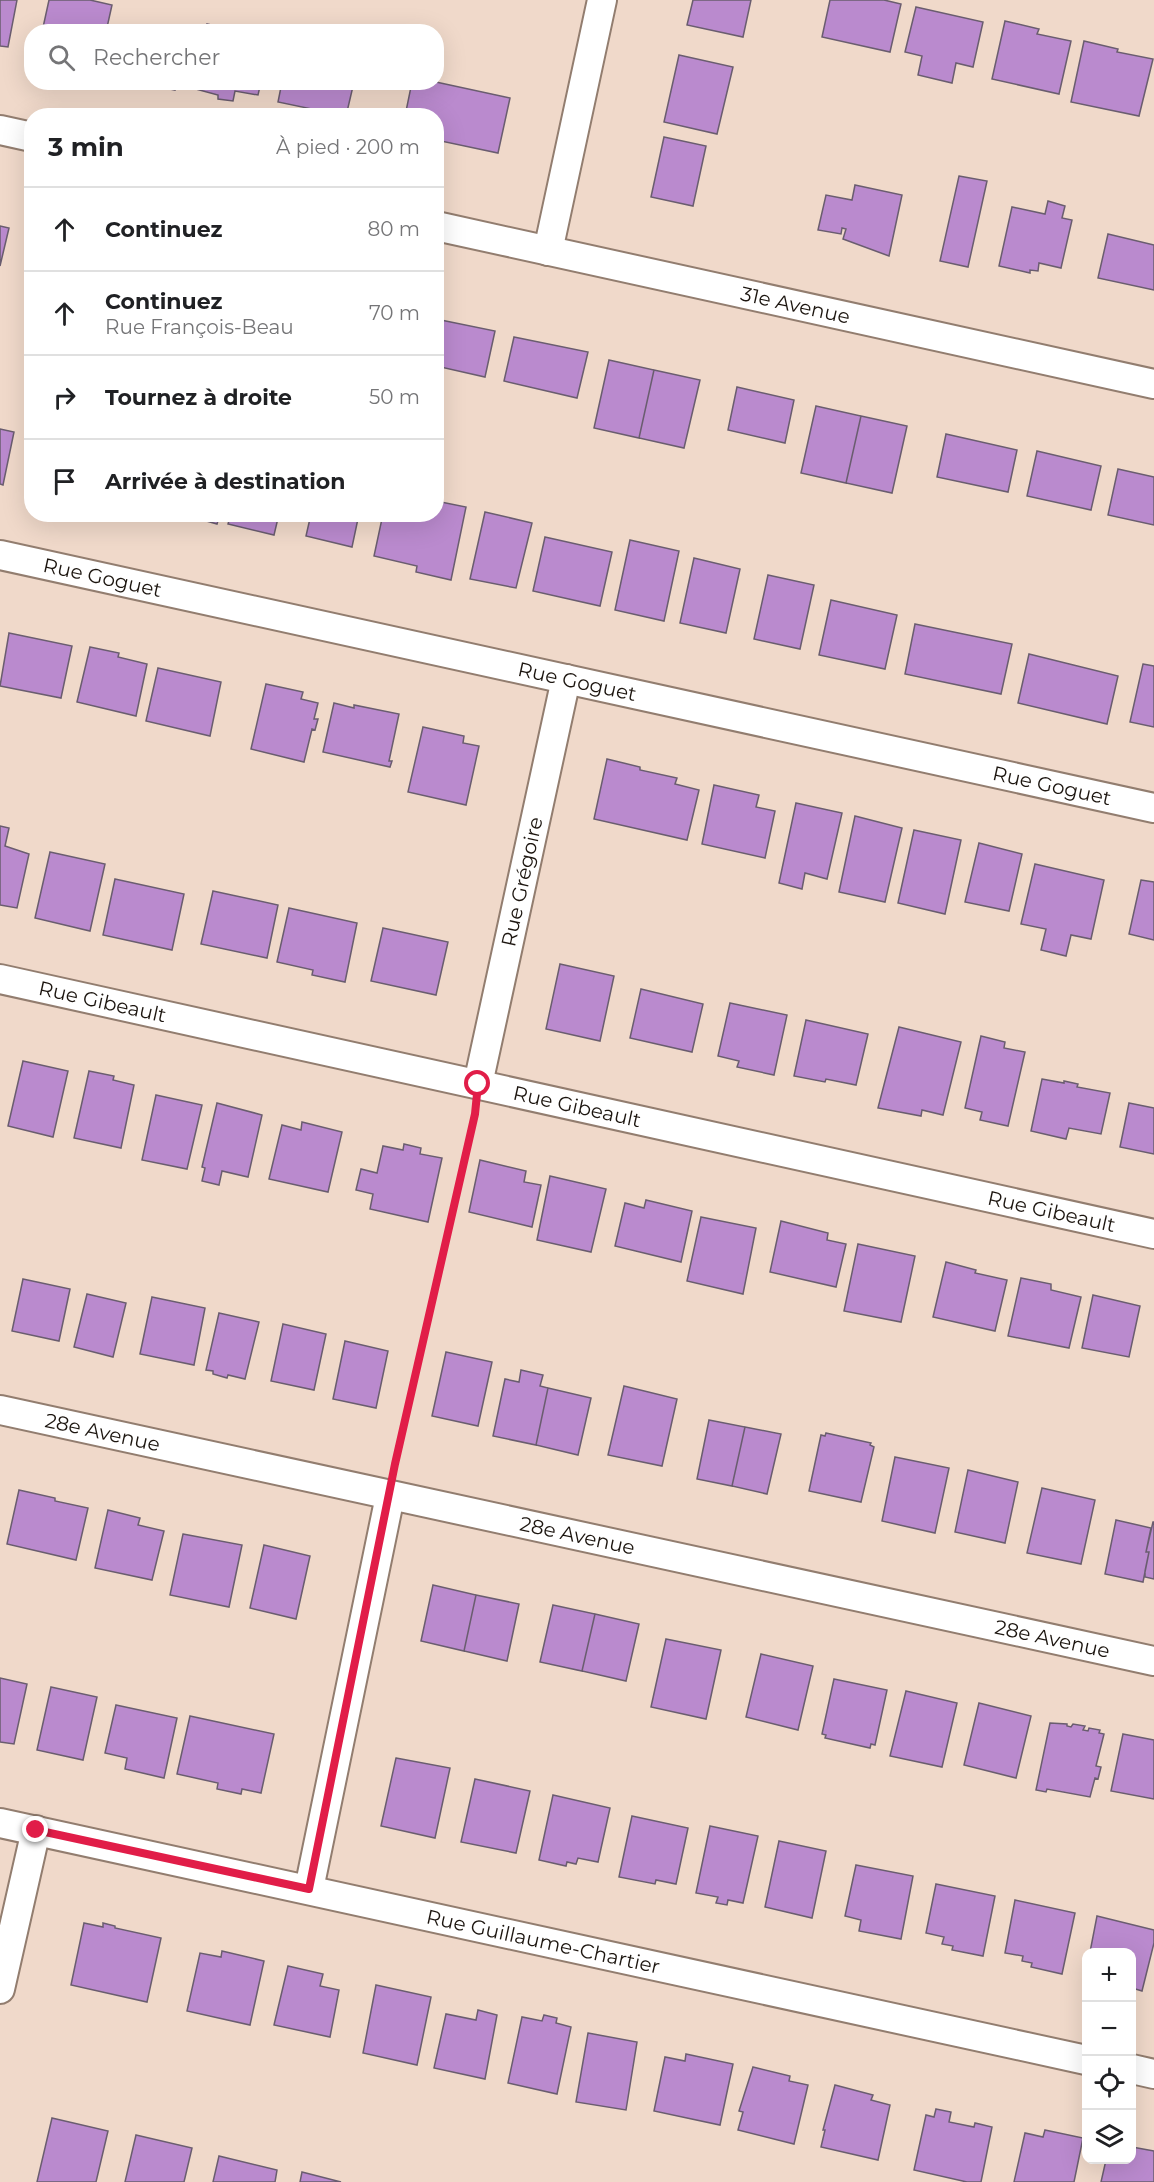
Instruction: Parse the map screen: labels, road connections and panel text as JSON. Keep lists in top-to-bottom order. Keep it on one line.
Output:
{"streets":{"street":["31e Avenue","Rue Goguet","Rue Grégoire","Rue Gibeault","28e Avenue","Rue Guillaume-Chartier"]},"crossings":[["Rue Goguet","Rue Grégoire"],["Rue Grégoire","Rue Gibeault"]],"page":{"search":"Rechercher","heading":["3 min","À pied · 200 m"],"list":[["Continuez","80 m"],["Continuez","Rue François-Beau","70 m"],["Tournez à droite","50 m"],"Arrivée à destination"],"map_buttons":["+","−"]}}
